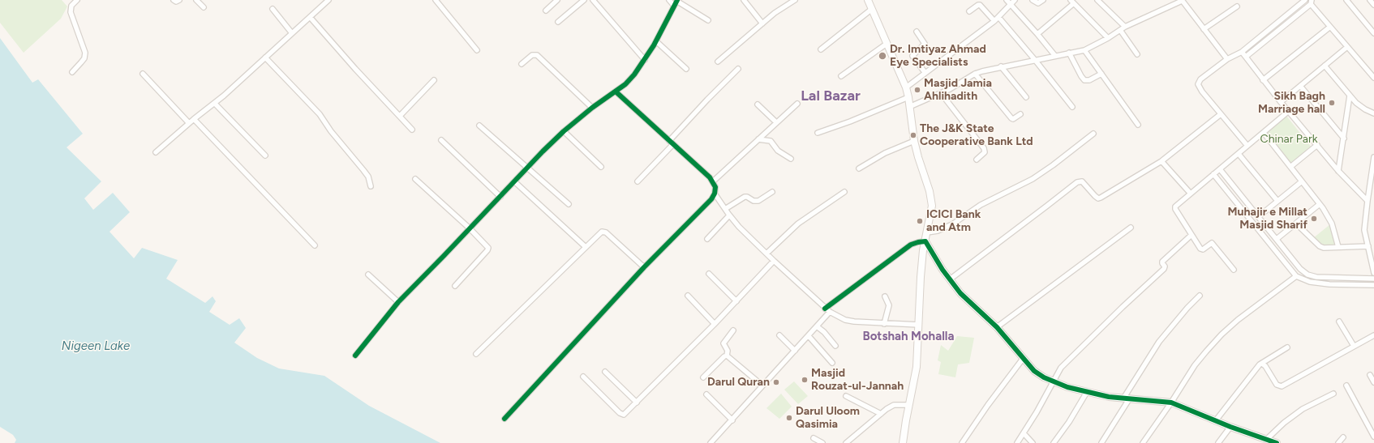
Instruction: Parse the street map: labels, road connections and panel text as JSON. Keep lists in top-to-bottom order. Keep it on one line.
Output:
{"districts":["Lal Bazar","Botshah Mohalla"],"water":["Nigeen Lake"],"parks":["Chinar Park"],"places":["Dr. Imtiyaz Ahmad Eye Specialists","Masjid Jamia Ahlihadith","Sikh Bagh Marriage hall","The J&K State Cooperative Bank Ltd","Muhajir e Millat Masjid Sharif","ICICI Bank and Atm","Masjid Rouzat-ul-Jannah","Darul Quran","Darul Uloom Qasimia"]}
